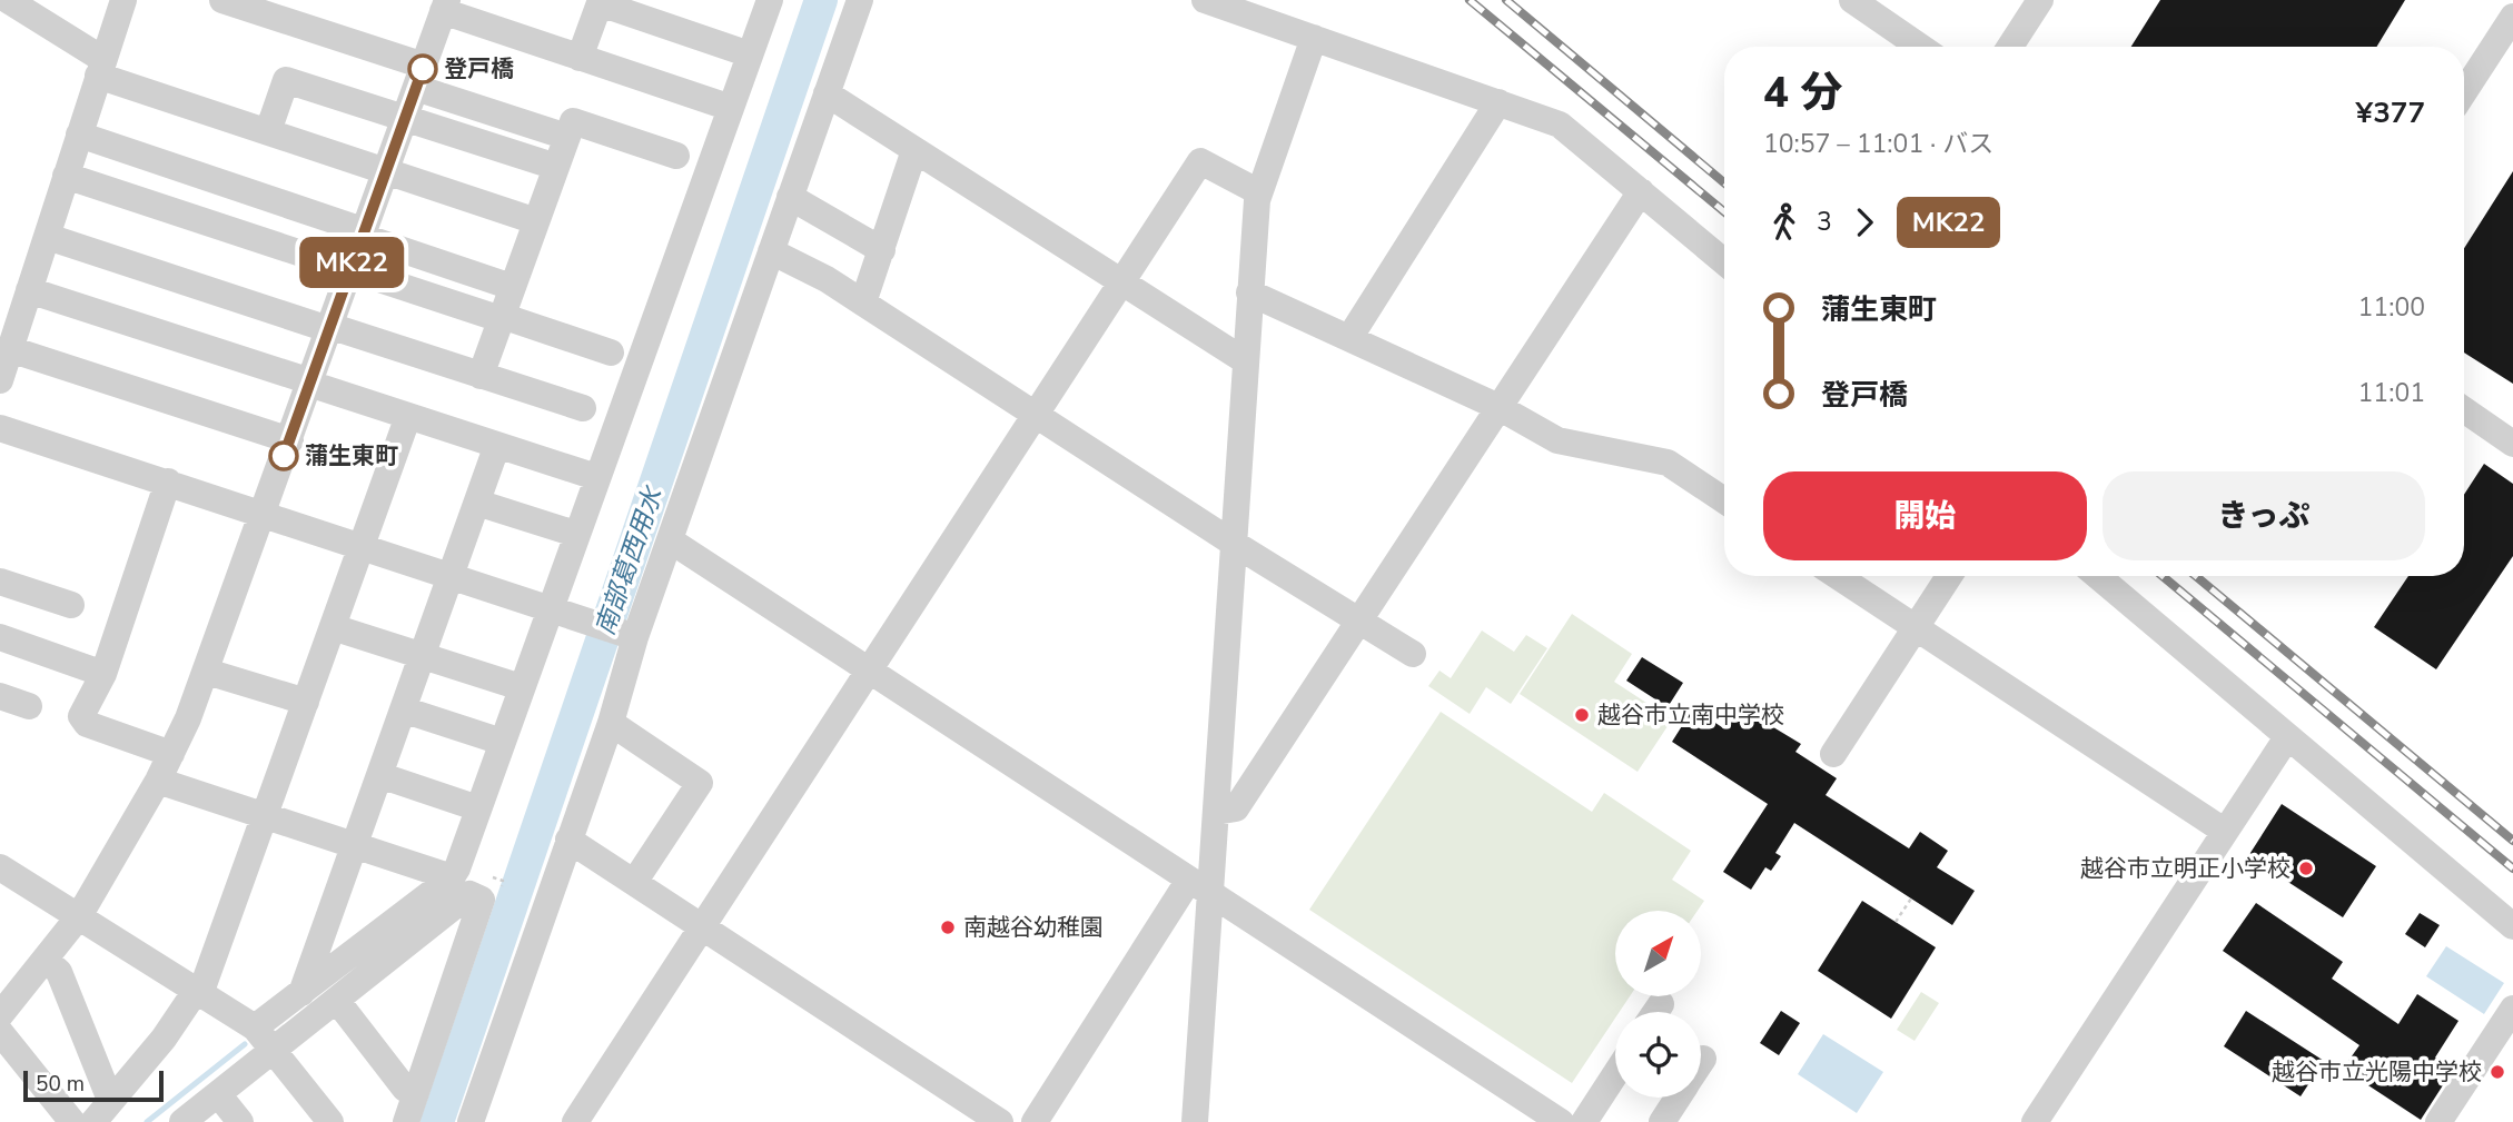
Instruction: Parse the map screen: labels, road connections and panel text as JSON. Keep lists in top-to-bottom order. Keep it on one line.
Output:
{"water":["南部葛西用水"],"places":["登戸橋","蒲生東町","越谷市立南中学校","越谷市立明正小学校","南越谷幼稚園","越谷市立光陽中学校"],"lines":["bus line MK22"],"scale_bar":"50 m","north":"top right","page":{"on_map":"MK22","heading":["4 分","10:57 – 11:01 · バス","¥377"],"legs":["3","MK22"],"list":[{"name":"蒲生東町","value":"11:00"},{"name":"登戸橋","value":"11:01"}],"buttons":["開始","きっぷ"],"scale":"50 m"}}
